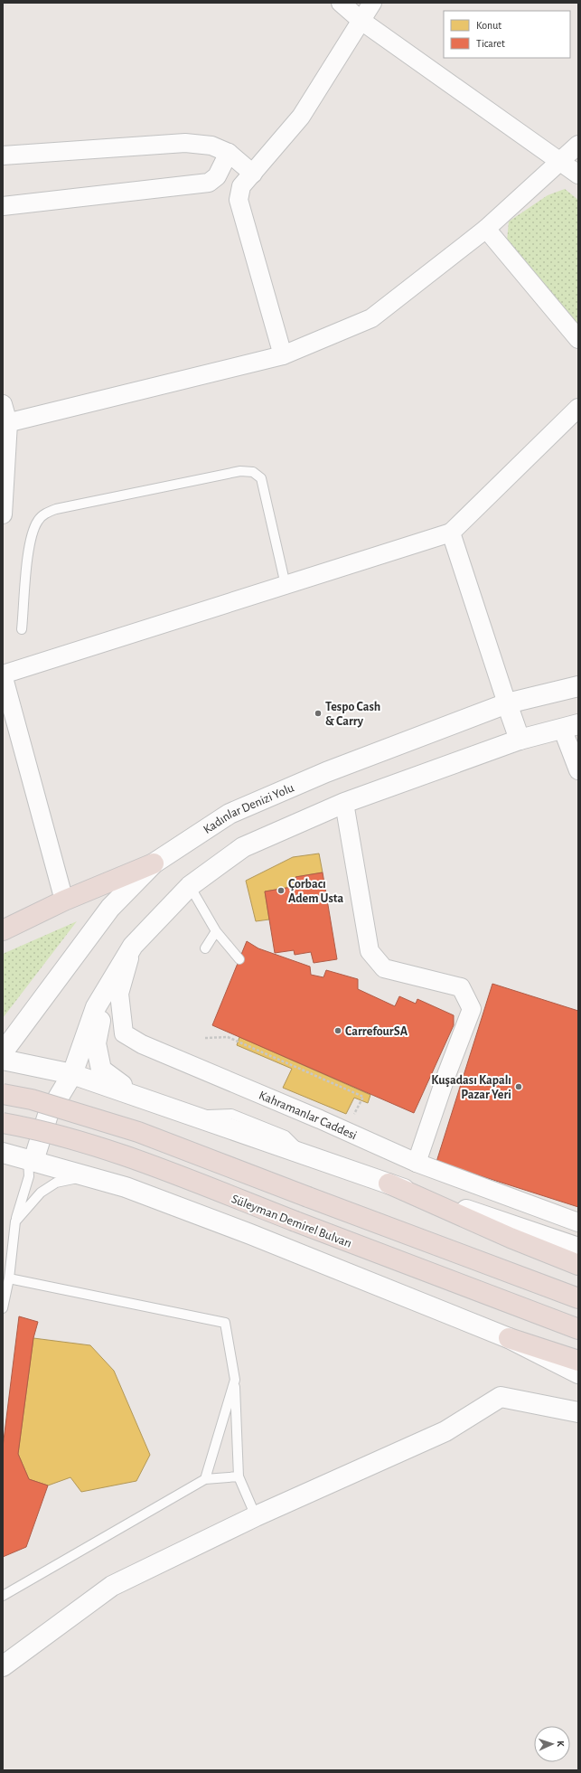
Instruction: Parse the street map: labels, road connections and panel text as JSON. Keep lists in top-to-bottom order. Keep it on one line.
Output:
{"streets":{"highway":["Süleyman Demirel Bulvarı"],"main road":["Kadınlar Denizi Yolu"],"street":["Kahramanlar Caddesi"]},"places":["Tespo Cash & Carry","Çorbacı Adem Usta","CarrefourSA","Kuşadası Kapalı Pazar Yeri"],"legend":["Konut","Ticaret"],"north":"right"}
